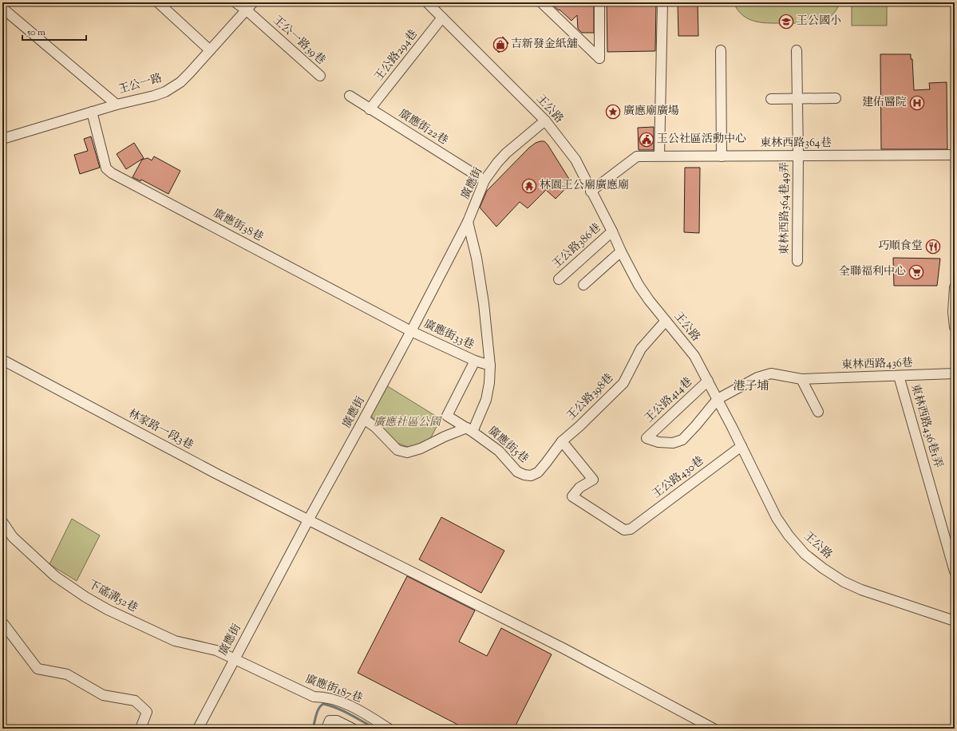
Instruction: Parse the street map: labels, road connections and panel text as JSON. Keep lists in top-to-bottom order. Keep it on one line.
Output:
{"streets":{"street":["王公一路39巷","王公路294巷","王公一路","王公路","廣應街22巷","東林西路364巷","廣應街","東林西路364巷49弄","廣應街38巷","王公路386巷","廣應街33巷","東林西路436巷","王公路398巷","王公路414巷","東林西路436巷1弄","林家路一段3巷","廣應街5巷","王公路430巷","下磘溝52巷","廣應街187巷"]},"crossings":[["王公一路39巷","王公一路"],["王公路294巷","王公路"],["王公路294巷","廣應街22巷"],["王公一路","廣應街38巷"],["王公路","東林西路364巷"],["王公路","廣應街"],["王公路","王公路386巷"],["王公路","東林西路436巷"],["王公路","王公路398巷"],["王公路","王公路414巷"],["王公路","王公路430巷"],["廣應街22巷","廣應街"],["東林西路364巷","東林西路364巷49弄"],["廣應街","廣應街38巷"],["廣應街","廣應街33巷"],["廣應街","林家路一段3巷"],["廣應街","下磘溝52巷"],["廣應街","廣應街187巷"],["廣應街38巷","廣應街33巷"],["廣應街33巷","廣應街5巷"],["東林西路436巷","王公路414巷"],["東林西路436巷","東林西路436巷1弄"],["王公路398巷","廣應街5巷"],["王公路398巷","王公路430巷"],["廣應街5巷","王公路430巷"],["下磘溝52巷","廣應街187巷"]],"districts":["港子埔"],"parks":["廣應社區公園"],"places":{"school or university":["王公國小"],"shop":["吉新發金紙舖"],"hospital":["建佑醫院"],"place":["廣應廟廣場"],"public building":["王公社區活動中心"],"temple":["林園王公廟廣應廟"],"restaurant":["巧順食堂"],"supermarket":["全聯福利中心"]},"scale_bar":"50 m"}
